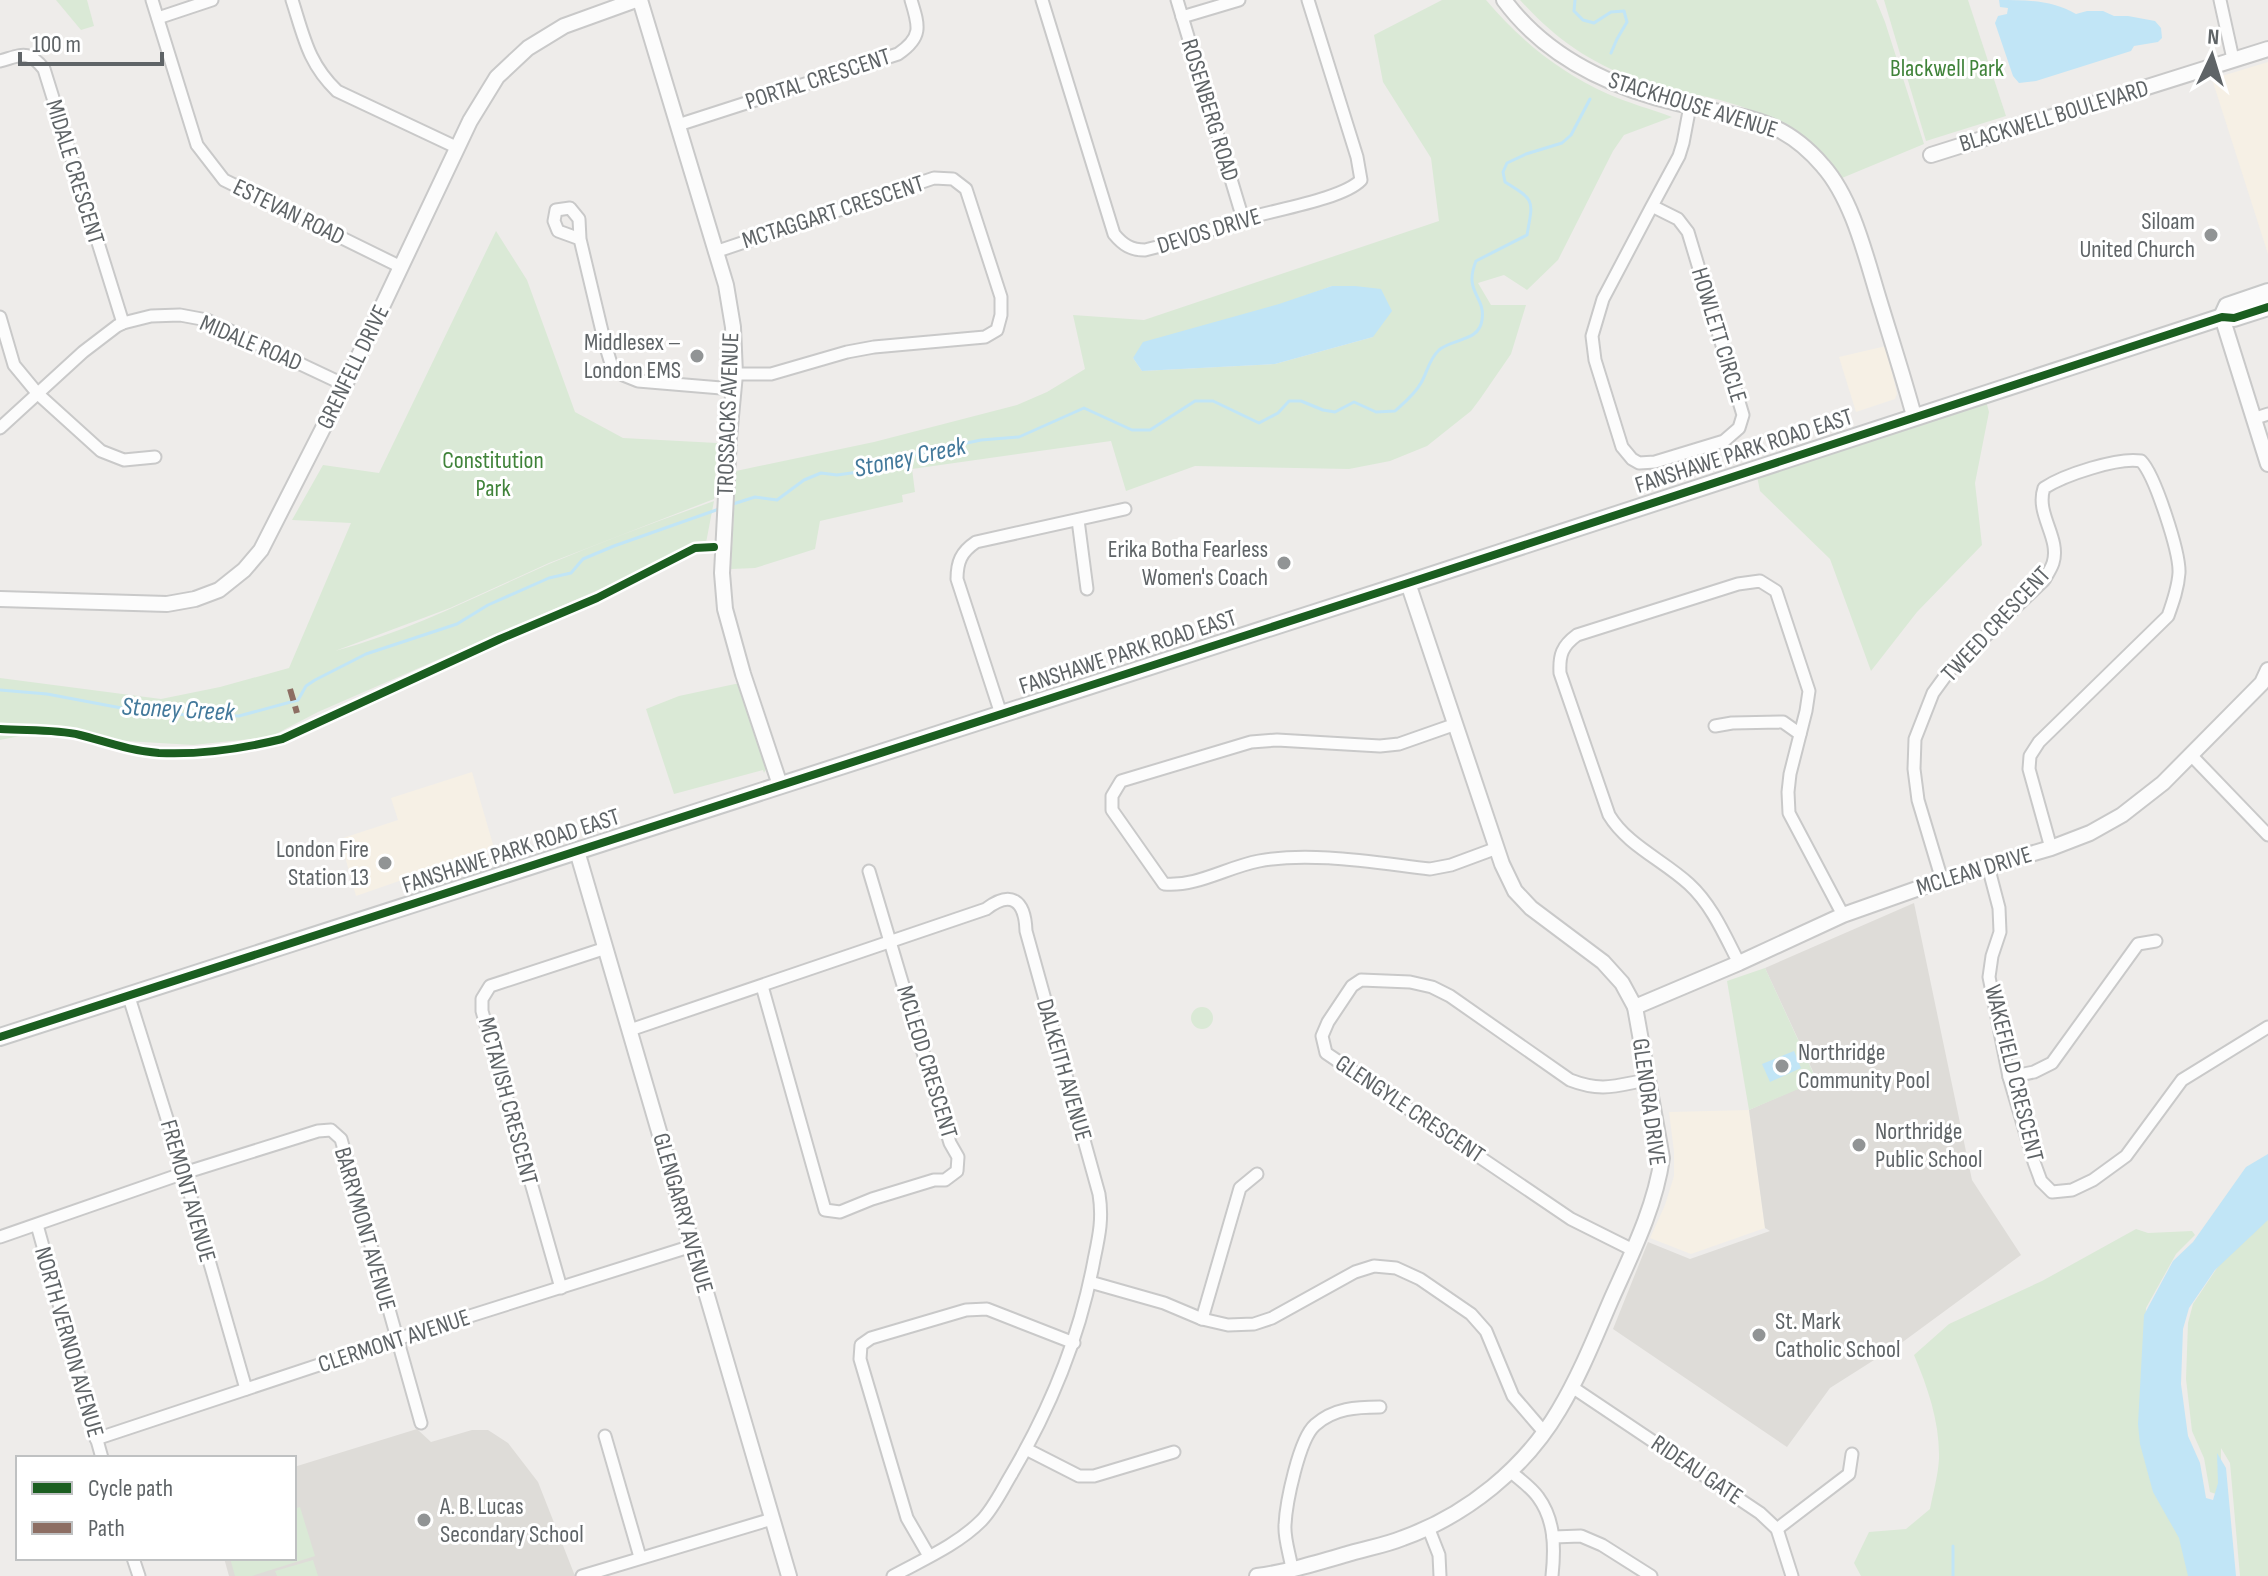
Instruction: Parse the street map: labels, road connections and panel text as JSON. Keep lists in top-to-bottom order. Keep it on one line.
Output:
{"streets":{"main road":["FANSHAWE PARK ROAD EAST"],"street":["PORTAL CRESCENT","STACKHOUSE AVENUE","ROSENBERG ROAD","BLACKWELL BOULEVARD","MIDALE CRESCENT","ESTEVAN ROAD","MCTAGGART CRESCENT","DEVOS DRIVE","HOWLETT CIRCLE","MIDALE ROAD","GRENFELL DRIVE","TROSSACKS AVENUE","TWEED CRESCENT","MCLEAN DRIVE","MCLEOD CRESCENT","DALKEITH AVENUE","WAKEFIELD CRESCENT","MCTAVISH CRESCENT","GLENORA DRIVE","GLENGYLE CRESCENT","FREMONT AVENUE","GLENGARRY AVENUE","BARRYMONT AVENUE","CLERMONT AVENUE","NORTH VERNON AVENUE","RIDEAU GATE"]},"crossings":[["PORTAL CRESCENT","TROSSACKS AVENUE"],["STACKHOUSE AVENUE","HOWLETT CIRCLE"],["STACKHOUSE AVENUE","FANSHAWE PARK ROAD EAST"],["ROSENBERG ROAD","DEVOS DRIVE"],["MIDALE CRESCENT","MIDALE ROAD"],["ESTEVAN ROAD","GRENFELL DRIVE"],["MCTAGGART CRESCENT","TROSSACKS AVENUE"],["MIDALE ROAD","GRENFELL DRIVE"],["GRENFELL DRIVE","TROSSACKS AVENUE"],["TROSSACKS AVENUE","FANSHAWE PARK ROAD EAST"],["FANSHAWE PARK ROAD EAST","GLENORA DRIVE"],["FANSHAWE PARK ROAD EAST","FREMONT AVENUE"],["FANSHAWE PARK ROAD EAST","GLENGARRY AVENUE"],["TWEED CRESCENT","MCLEAN DRIVE"],["MCLEAN DRIVE","WAKEFIELD CRESCENT"],["MCLEAN DRIVE","GLENORA DRIVE"],["MCLEOD CRESCENT","DALKEITH AVENUE"],["DALKEITH AVENUE","GLENGARRY AVENUE"],["MCTAVISH CRESCENT","GLENGARRY AVENUE"],["MCTAVISH CRESCENT","CLERMONT AVENUE"],["GLENORA DRIVE","GLENGYLE CRESCENT"],["GLENORA DRIVE","RIDEAU GATE"],["FREMONT AVENUE","BARRYMONT AVENUE"],["FREMONT AVENUE","CLERMONT AVENUE"],["GLENGARRY AVENUE","CLERMONT AVENUE"],["BARRYMONT AVENUE","CLERMONT AVENUE"],["CLERMONT AVENUE","NORTH VERNON AVENUE"]],"water":["Stoney Creek"],"parks":["Blackwell Park","Constitution Park"],"places":["Siloam United Church","Middlesex – London EMS","Erika Botha Fearless Women's Coach","London Fire Station 13","Northridge Community Pool","Northridge Public School","St. Mark Catholic School","A. B. Lucas Secondary School"],"legend":["Cycle path","Path"],"scale_bar":"100 m","north":"top"}
